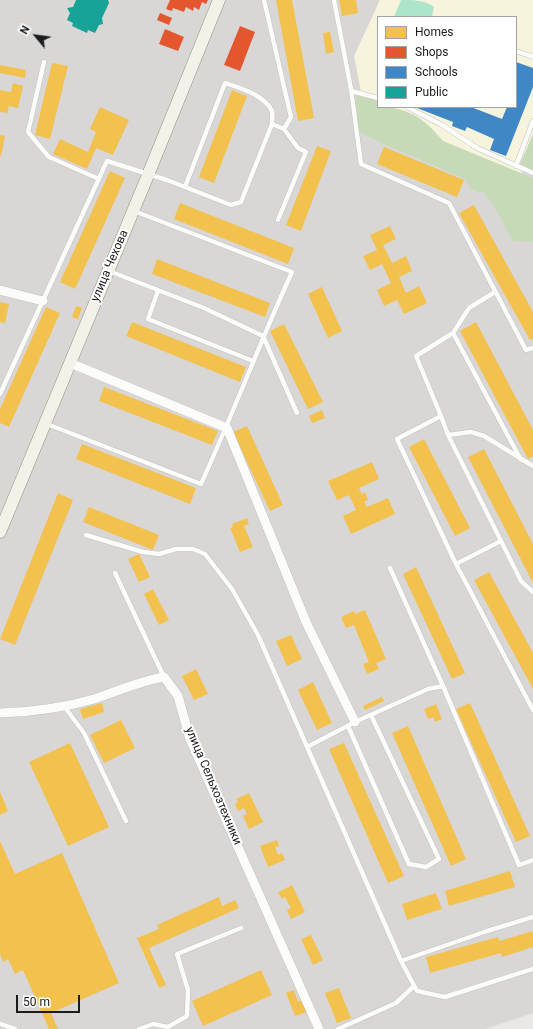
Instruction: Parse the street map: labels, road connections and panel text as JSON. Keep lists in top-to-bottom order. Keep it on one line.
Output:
{"streets":{"main road":["улица Чехова"],"street":["улица Сельхозтехники"]},"legend":["Homes","Shops","Schools","Public"],"scale_bar":"50 m","north":"top left"}
